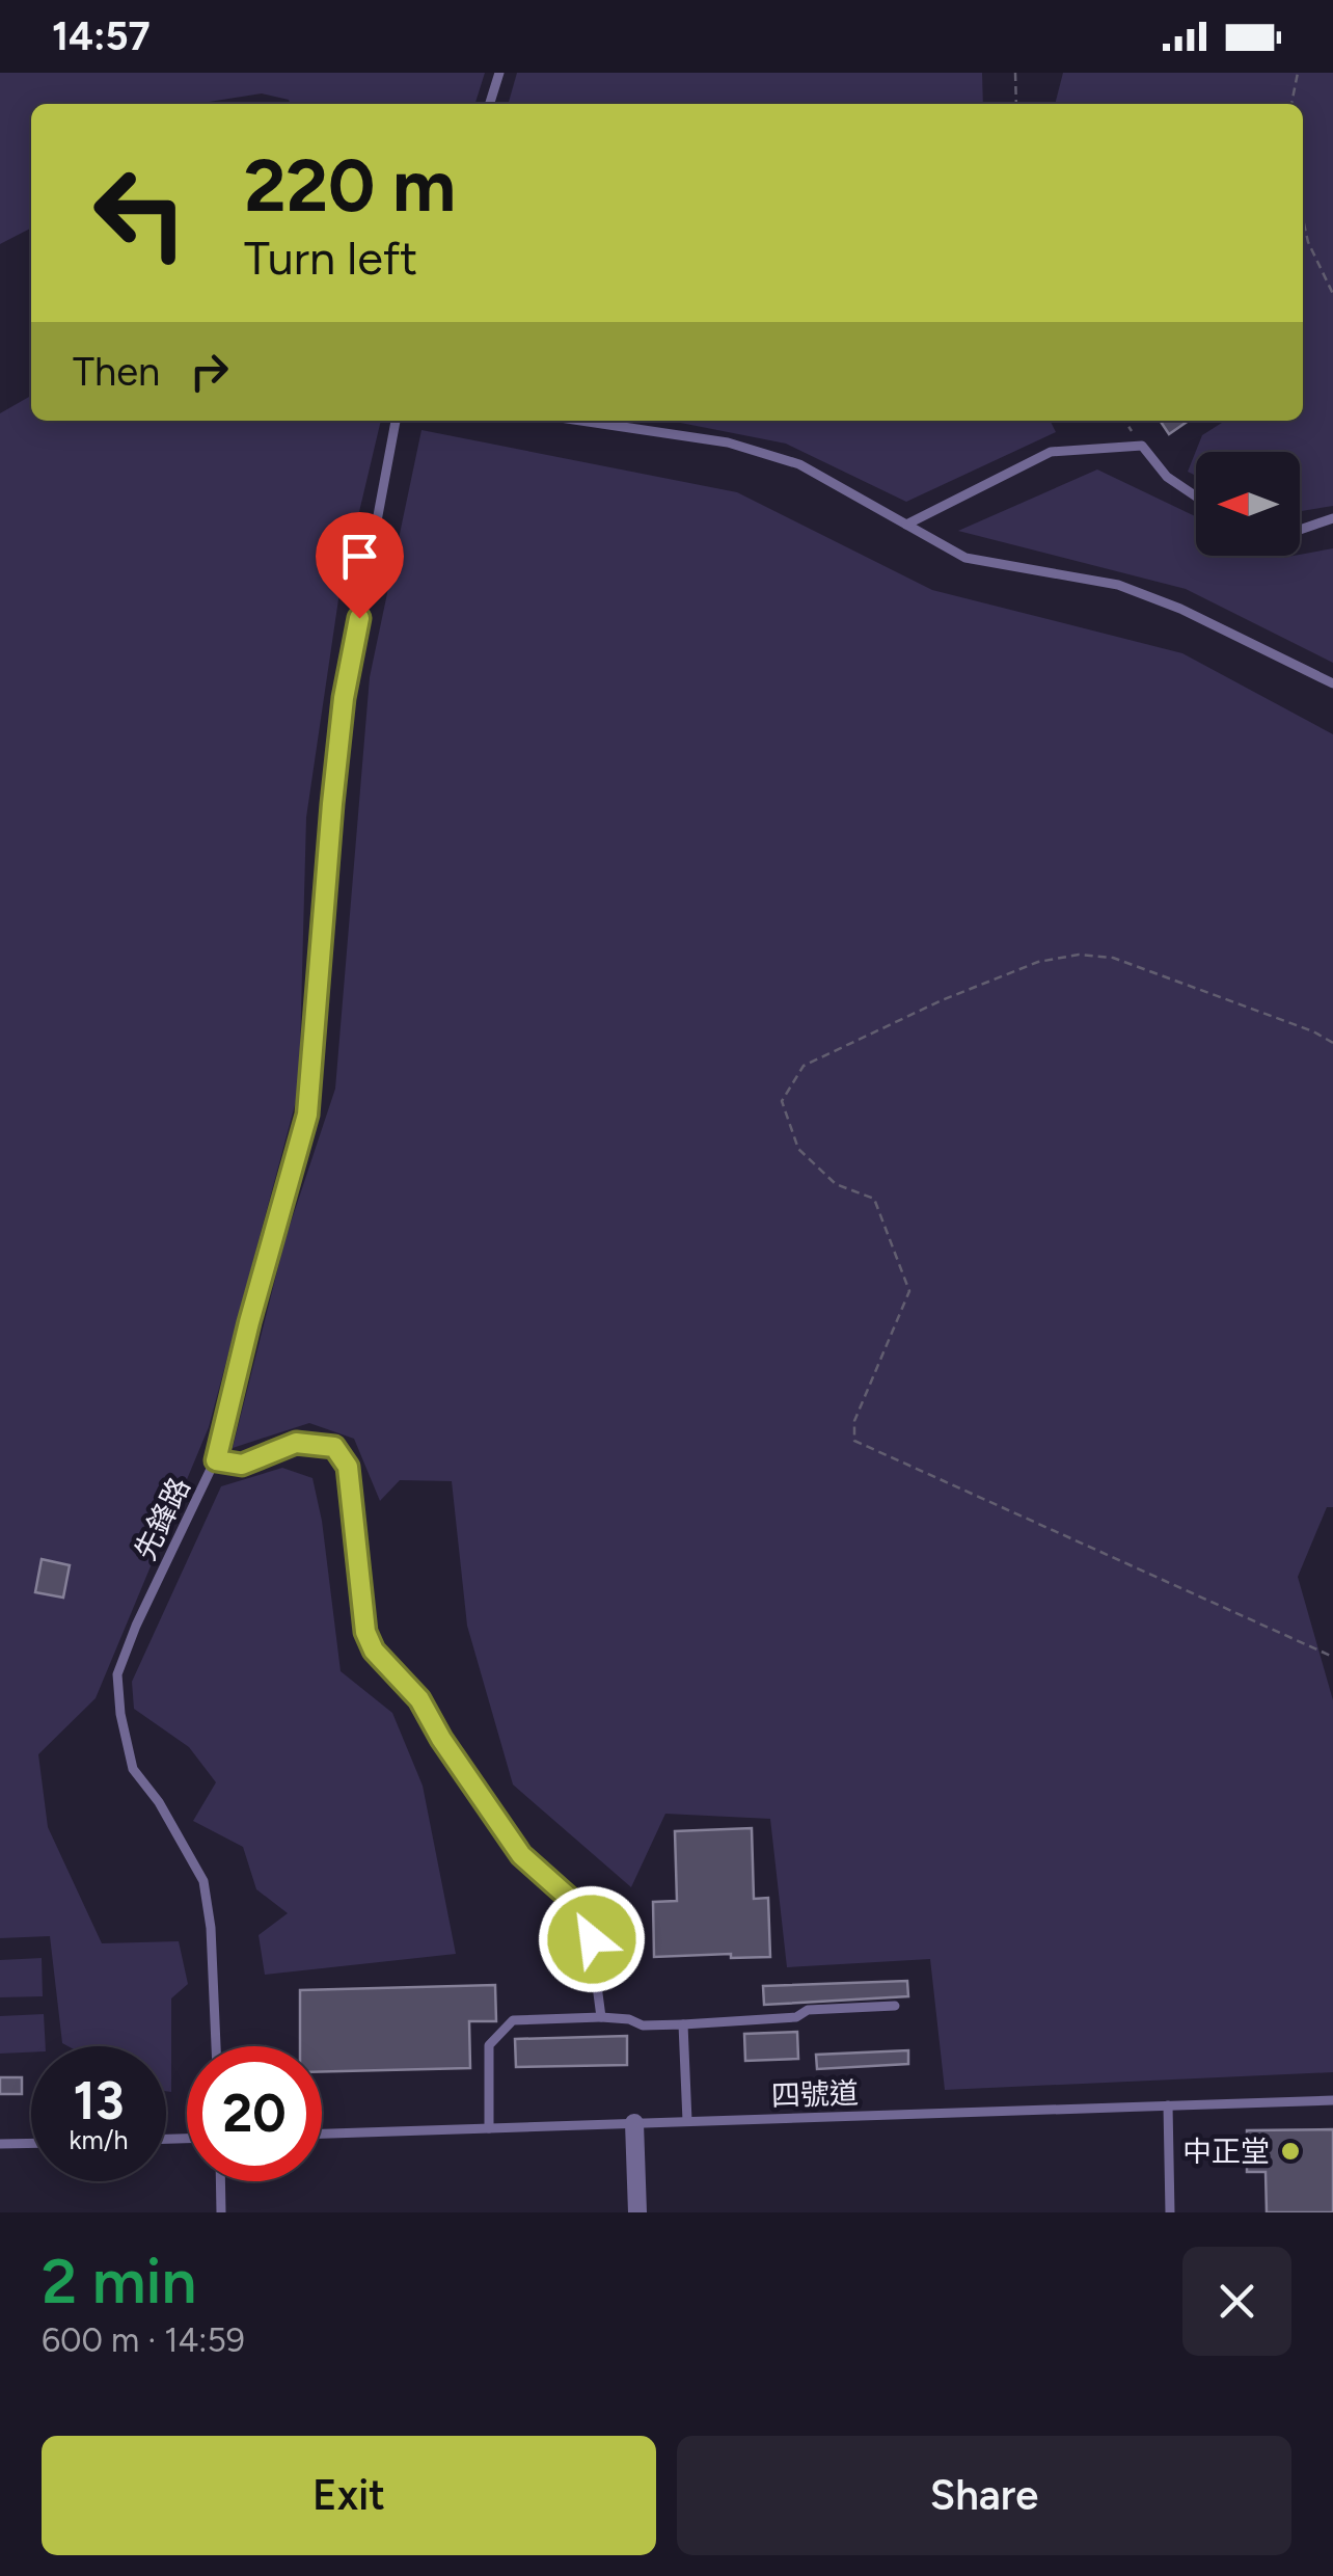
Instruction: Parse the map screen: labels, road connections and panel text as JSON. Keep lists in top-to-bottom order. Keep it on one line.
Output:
{"streets":{"lane":["先鋒路","四號道"]},"places":["中正堂"],"north":"left","page":{"status":"14:57","turn":["220 m","Turn left"],"then":"Then","speed":"13 km/h","limit":"20","heading":["2 min","600 m · 14:59"],"buttons":["Exit","Share"]}}
